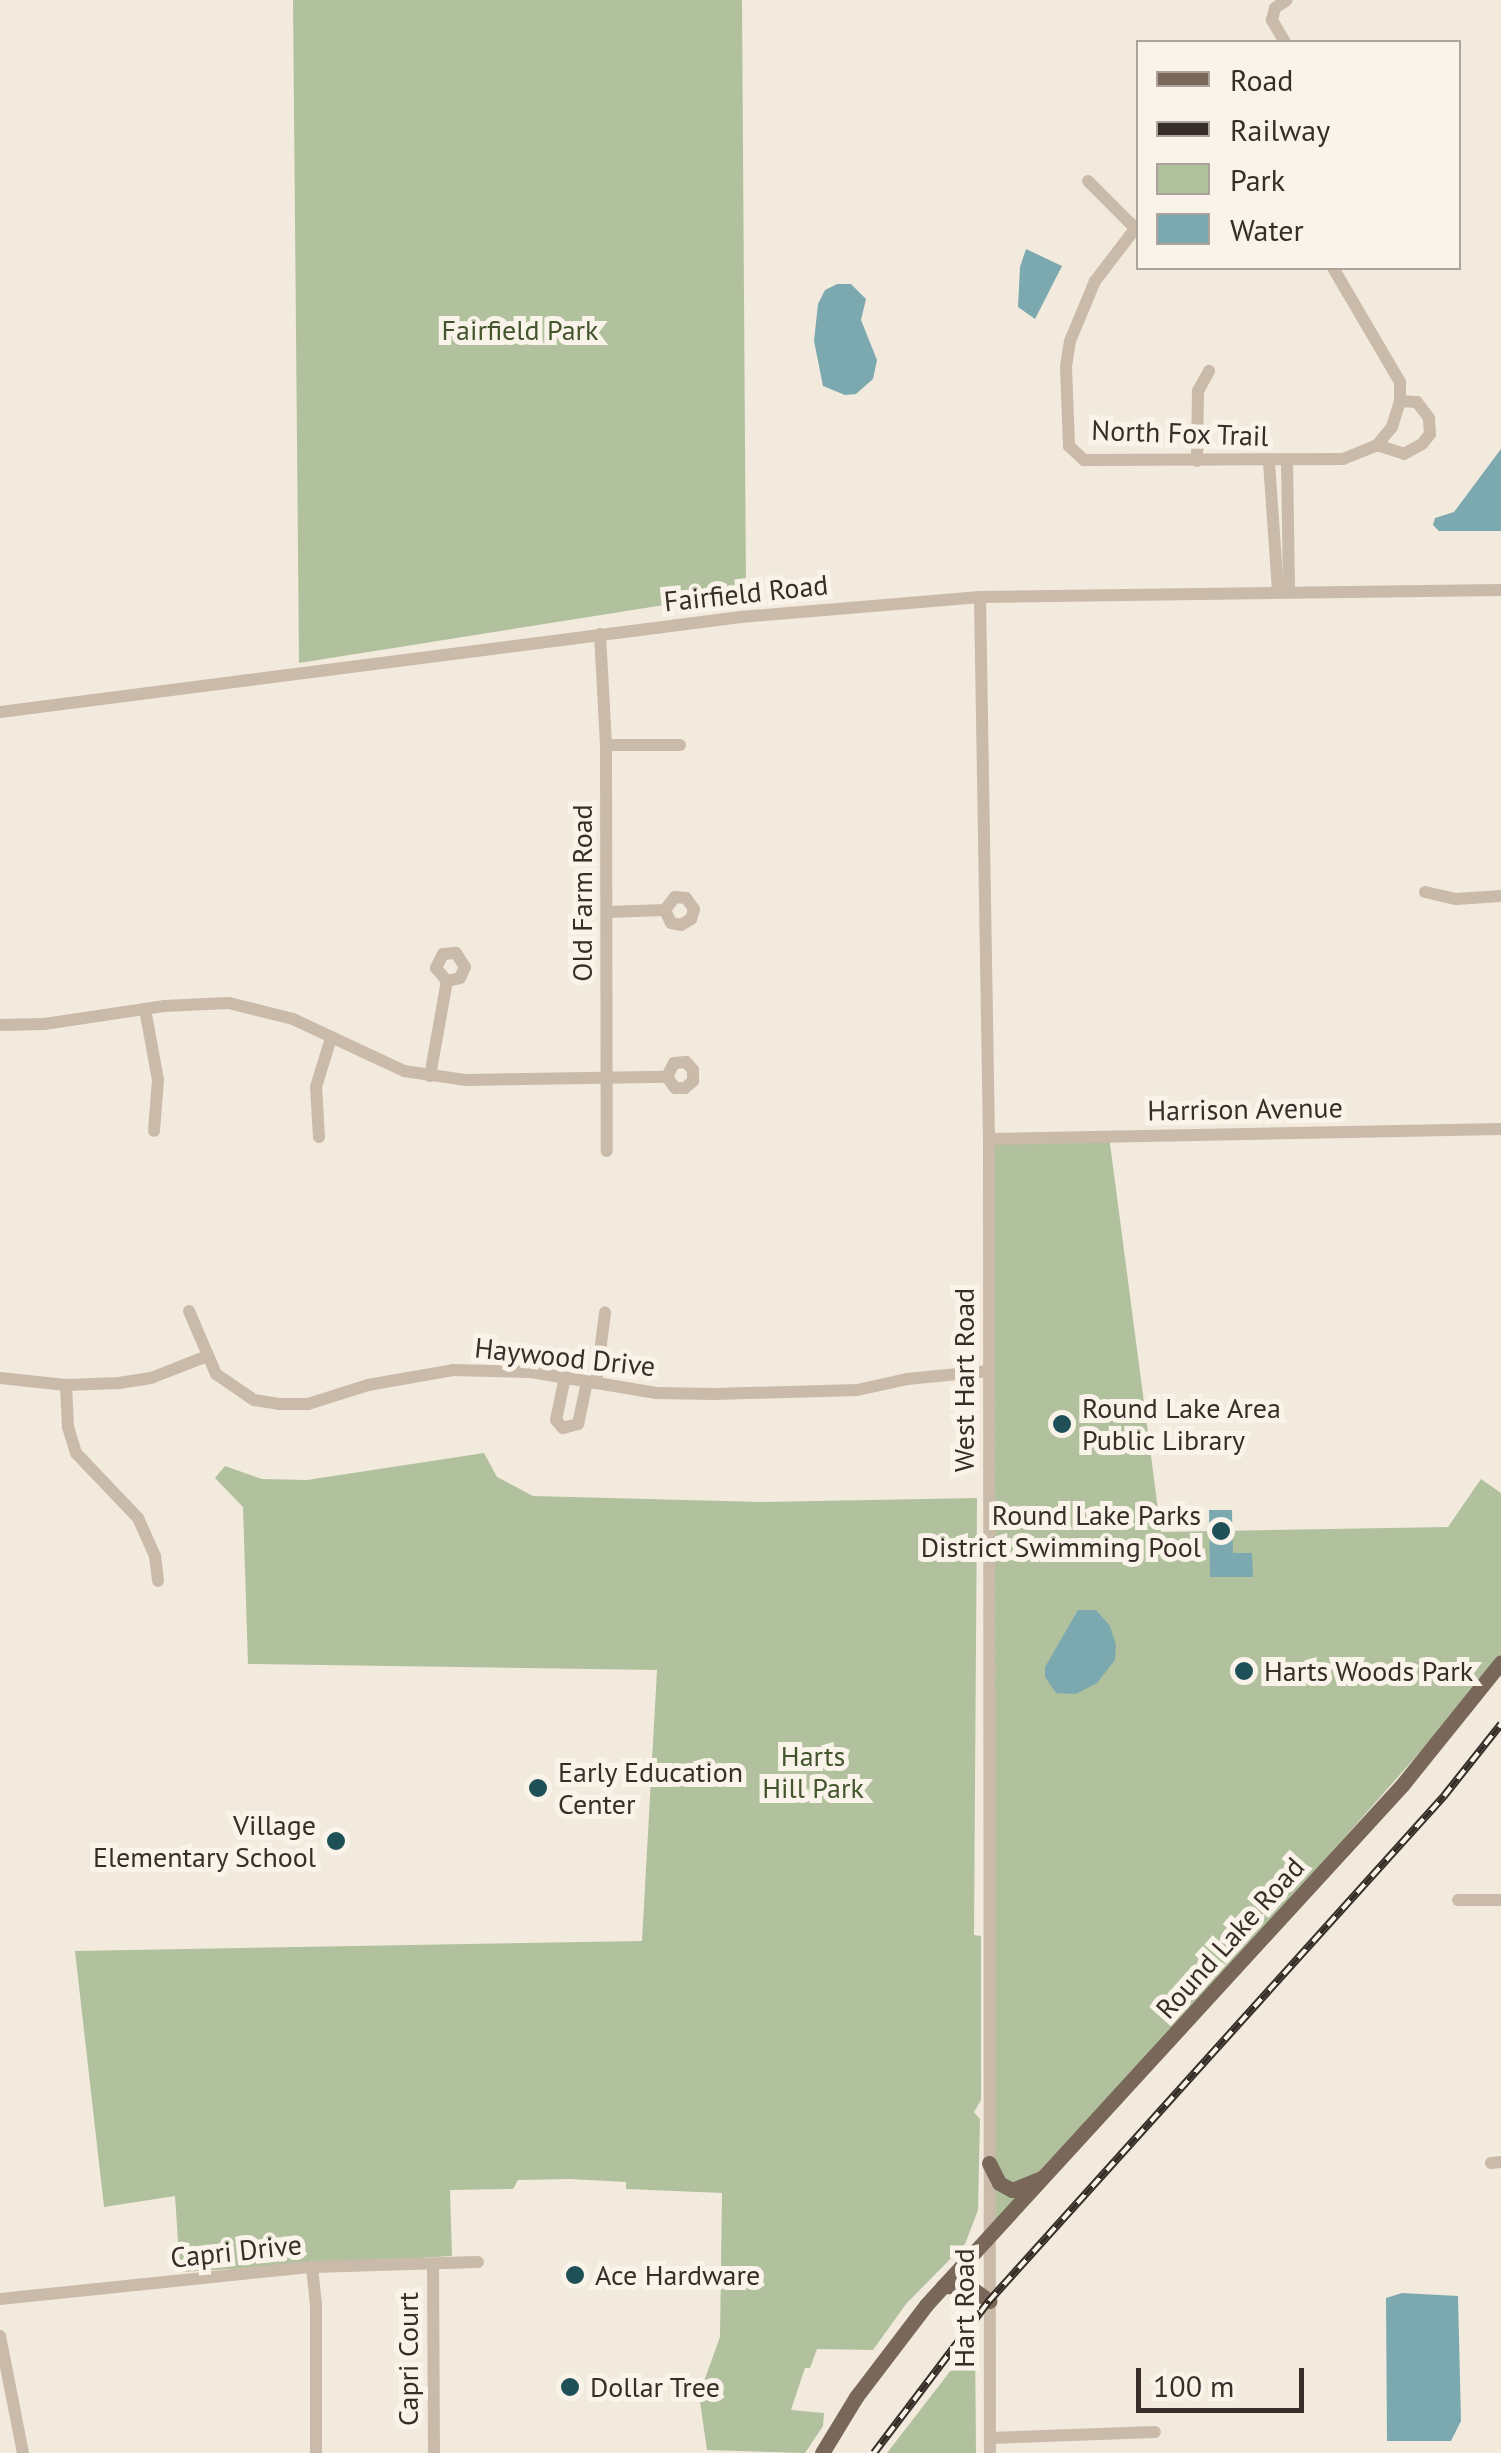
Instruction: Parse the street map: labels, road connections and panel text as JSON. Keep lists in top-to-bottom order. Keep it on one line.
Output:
{"streets":{"main road":["Round Lake Road"],"street":["North Fox Trail","Fairfield Road","Old Farm Road","Harrison Avenue","Haywood Drive","West Hart Road","Capri Drive","Hart Road","Capri Court"]},"crossings":[["Fairfield Road","Old Farm Road"],["Fairfield Road","West Hart Road"],["Harrison Avenue","West Hart Road"],["Haywood Drive","West Hart Road"],["West Hart Road","Hart Road"],["Round Lake Road","Hart Road"],["Capri Drive","Capri Court"]],"parks":["Fairfield Park","Harts Hill Park"],"places":["Round Lake Area Public Library","Round Lake Parks District Swimming Pool","Harts Woods Park","Early Education Center","Village Elementary School","Ace Hardware","Dollar Tree"],"legend":["Road","Railway","Park","Water"],"scale_bar":"100 m"}
